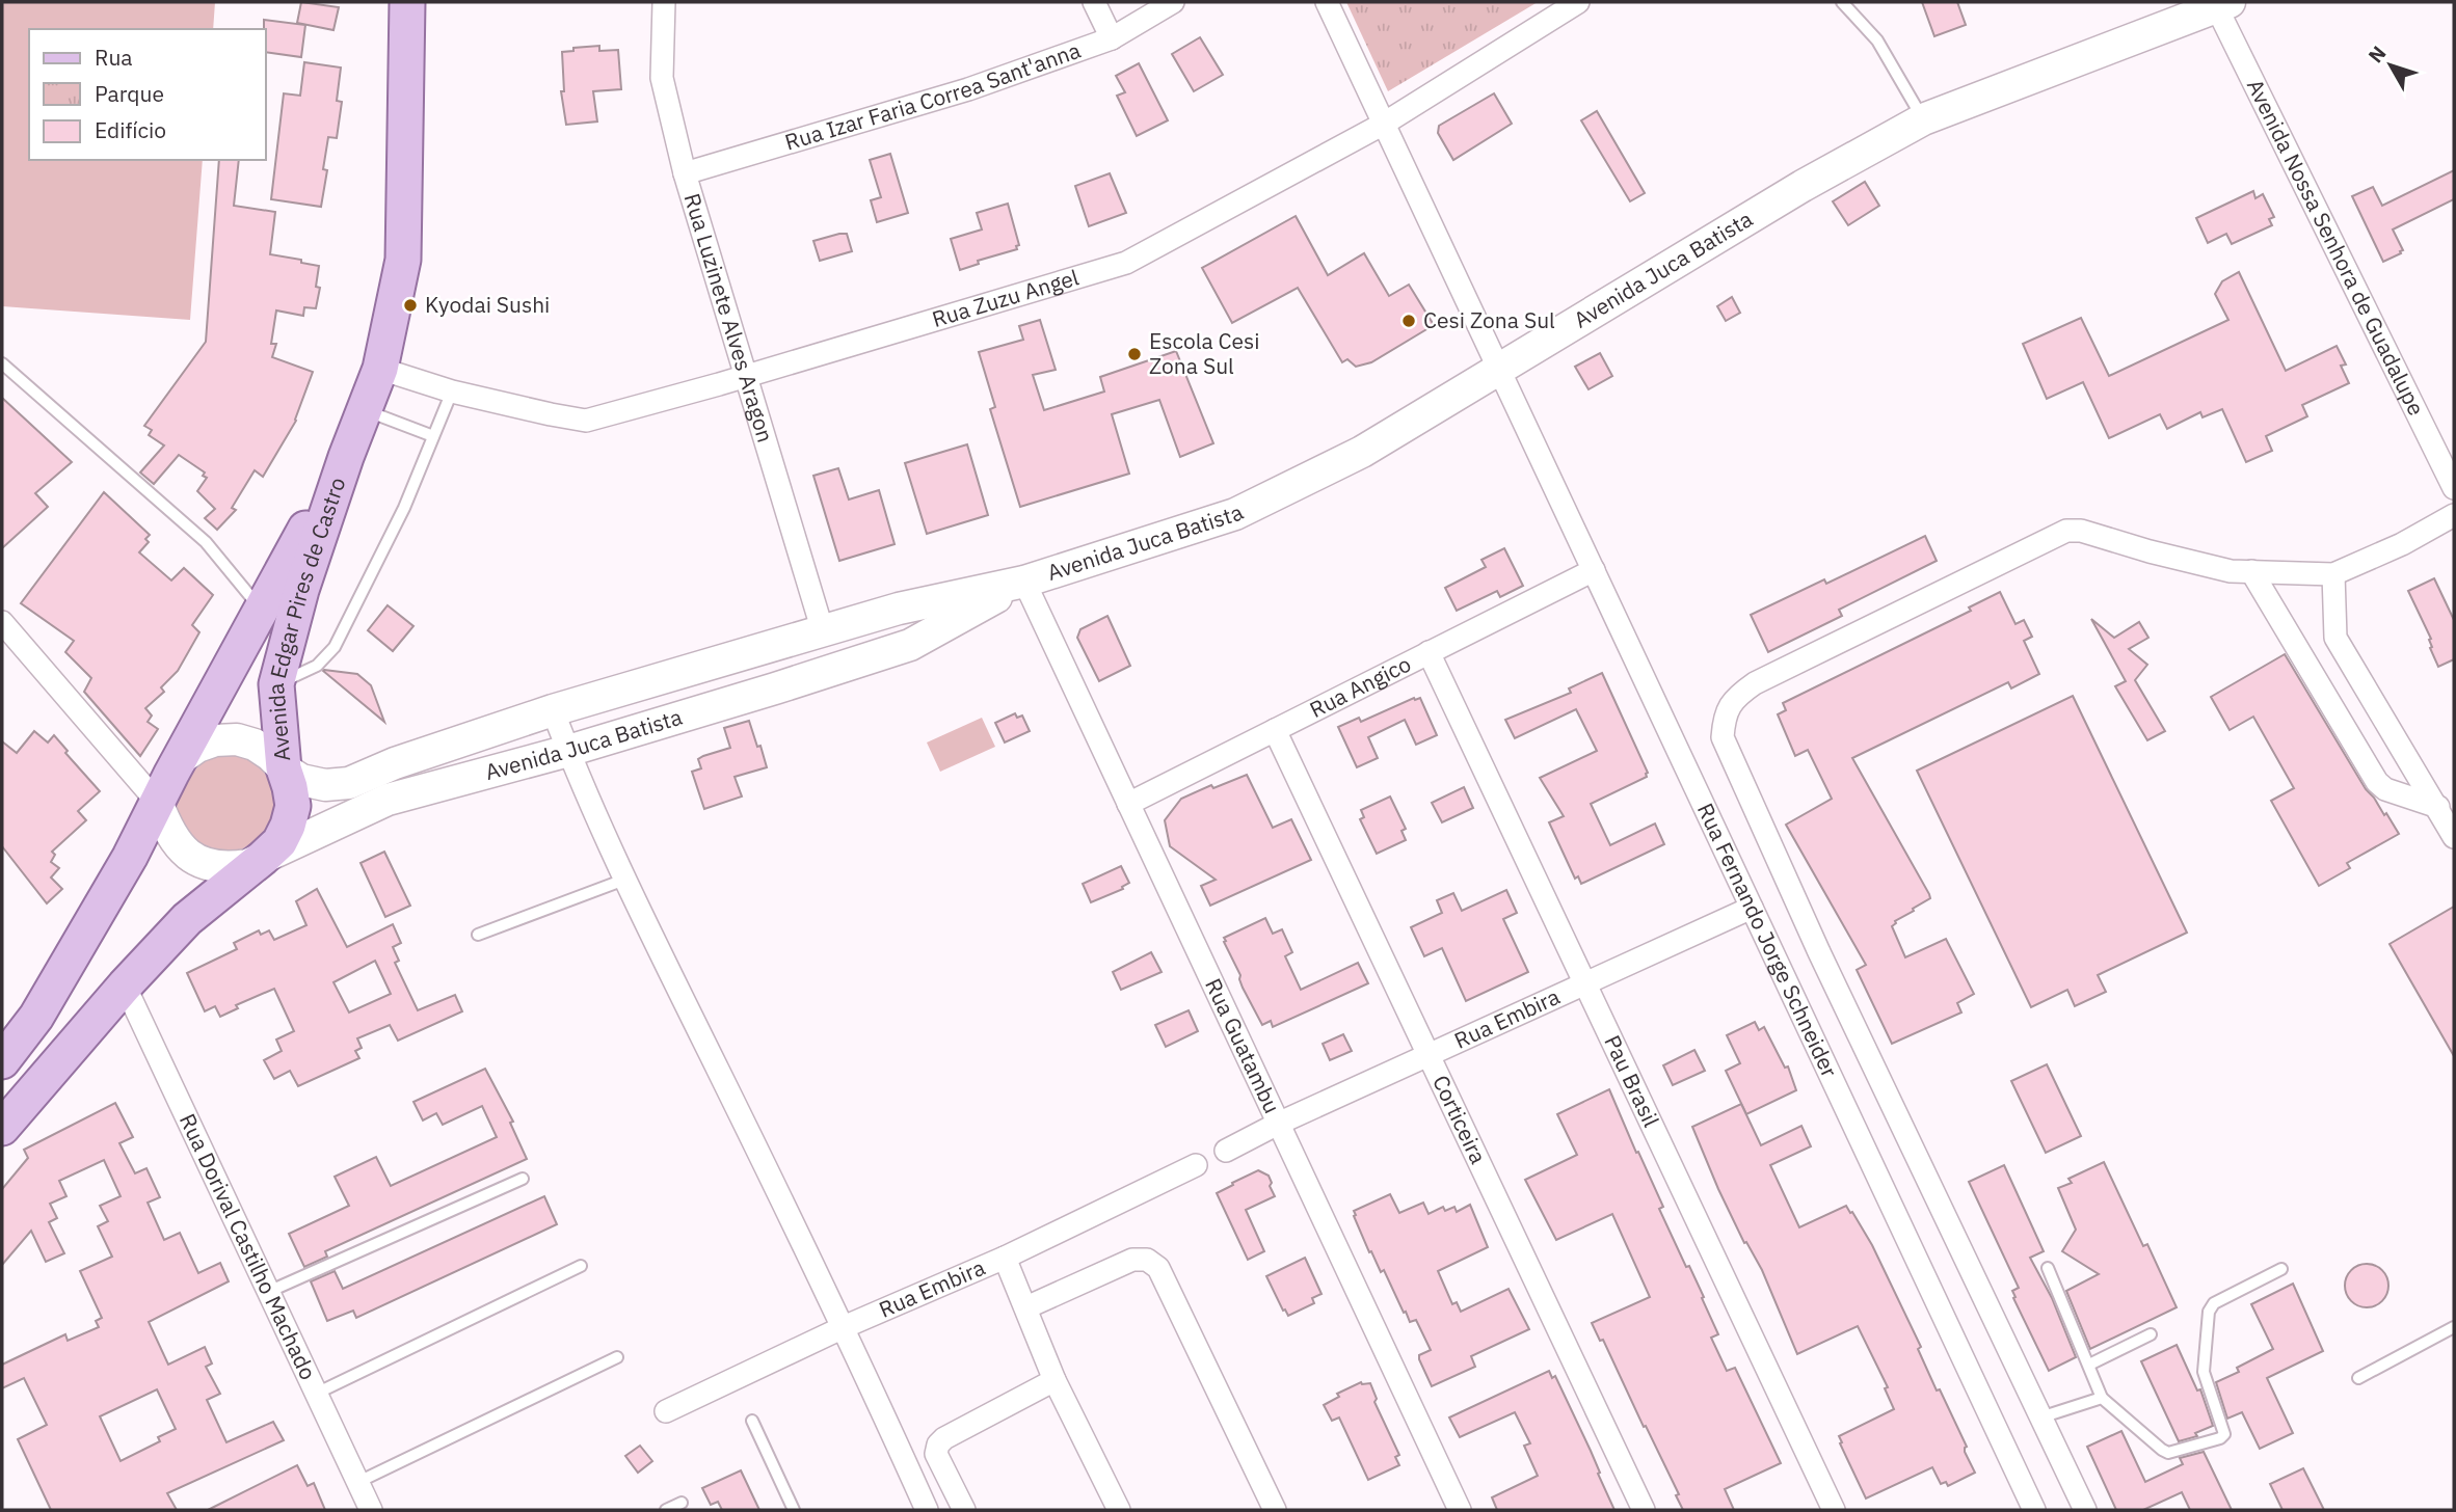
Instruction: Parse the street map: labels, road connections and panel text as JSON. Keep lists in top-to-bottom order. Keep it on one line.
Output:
{"streets":{"main road":["Avenida Juca Batista","Avenida Edgar Pires de Castro"],"street":["Rua Izar Faria Correa Sant'anna","Avenida Nossa Senhora de Guadalupe","Rua Zuzu Angel","Rua Luzinete Alves Aragon","Rua Angico","Rua Fernando Jorge Schneider","Rua Embira","Rua Guatambu","Pau Brasil","Corticeira","Rua Dorival Castilho Machado"]},"crossings":[["Rua Izar Faria Correa Sant'anna","Rua Luzinete Alves Aragon"],["Avenida Nossa Senhora de Guadalupe","Avenida Juca Batista"],["Avenida Juca Batista","Rua Luzinete Alves Aragon"],["Avenida Juca Batista","Avenida Edgar Pires de Castro"],["Avenida Juca Batista","Rua Fernando Jorge Schneider"],["Avenida Juca Batista","Rua Guatambu"],["Avenida Juca Batista","Rua Dorival Castilho Machado"],["Rua Zuzu Angel","Rua Luzinete Alves Aragon"],["Rua Zuzu Angel","Avenida Edgar Pires de Castro"],["Rua Zuzu Angel","Rua Fernando Jorge Schneider"],["Rua Angico","Rua Fernando Jorge Schneider"],["Rua Angico","Rua Guatambu"],["Rua Angico","Pau Brasil"],["Rua Angico","Corticeira"],["Rua Fernando Jorge Schneider","Rua Embira"],["Rua Embira","Rua Guatambu"],["Rua Embira","Pau Brasil"],["Rua Embira","Corticeira"]],"places":["Kyodai Sushi","Cesi Zona Sul","Escola Cesi Zona Sul"],"legend":["Rua","Parque","Edifício"],"north":"top left"}
